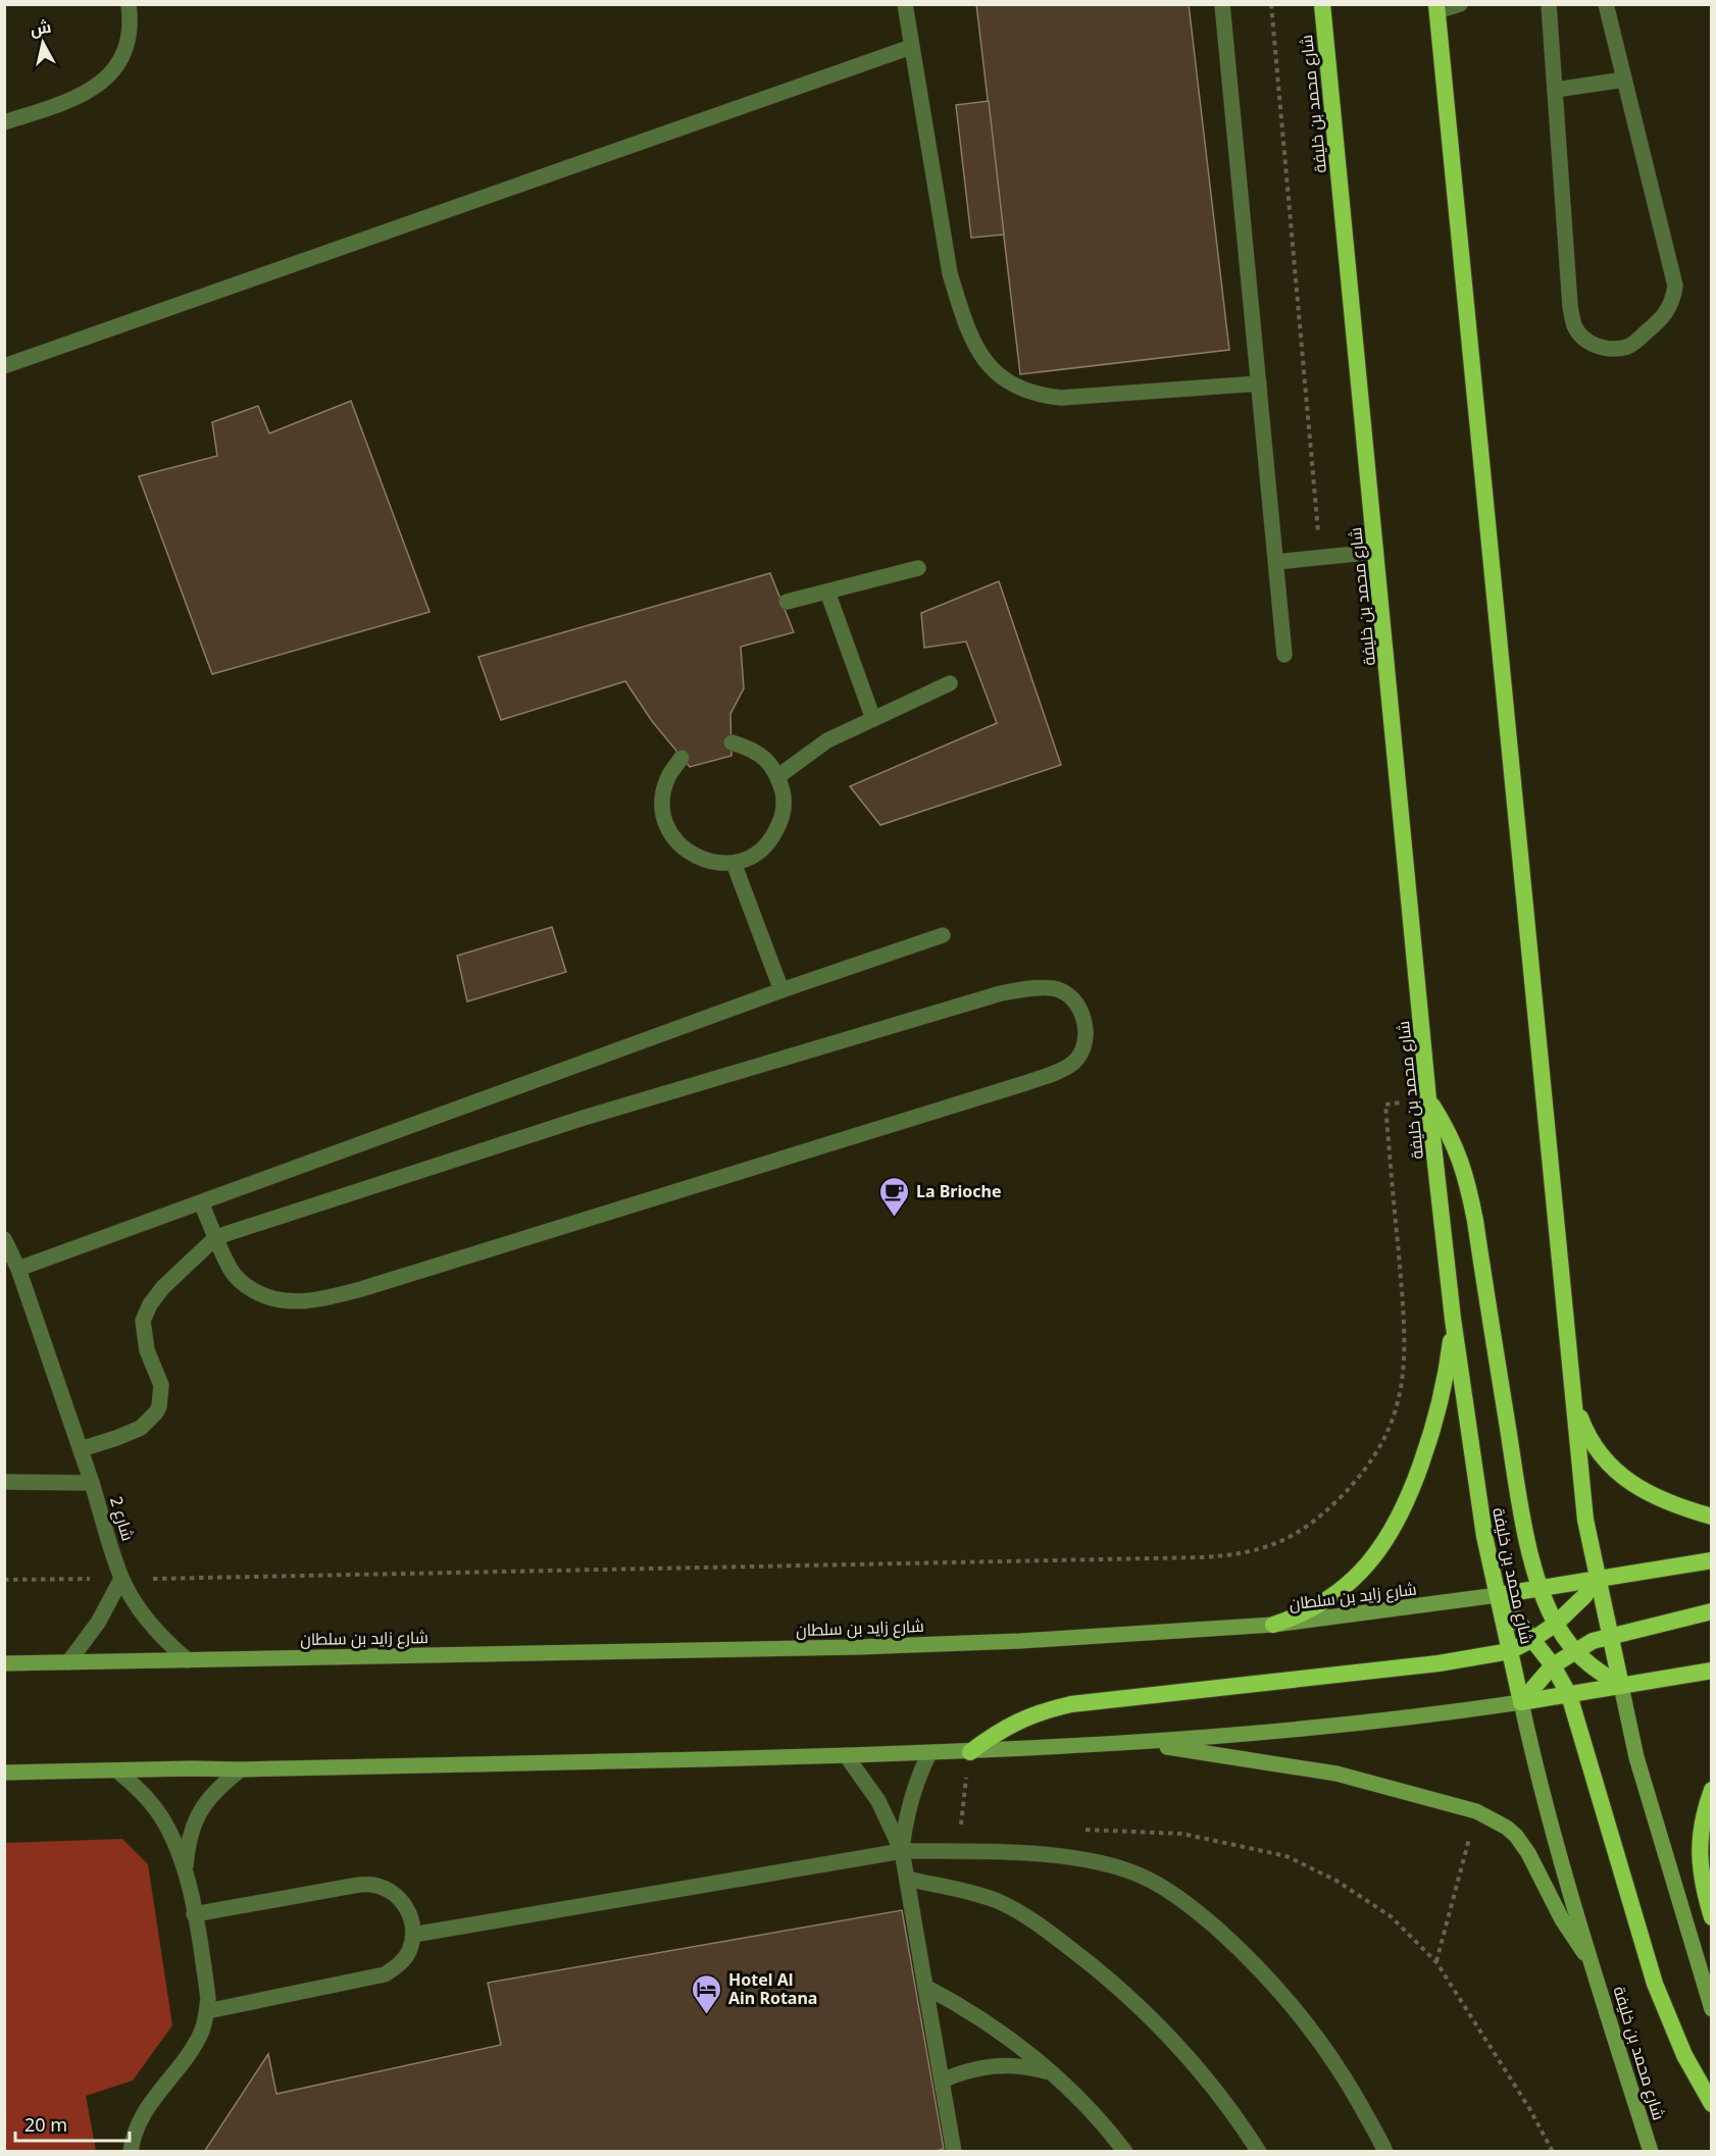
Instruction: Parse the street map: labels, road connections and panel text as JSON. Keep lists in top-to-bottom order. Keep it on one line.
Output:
{"streets":{"highway":["شارع محمد بن خليفة","شارع زايد بن سلطان"],"street":["شارع 2"]},"crossings":[["شارع محمد بن خليفة","شارع زايد بن سلطان"],["شارع 2","شارع زايد بن سلطان"]],"places":{"cafe":["La Brioche"],"hotel":["Hotel Al Ain Rotana"]},"scale_bar":"20 m","north":"top"}
